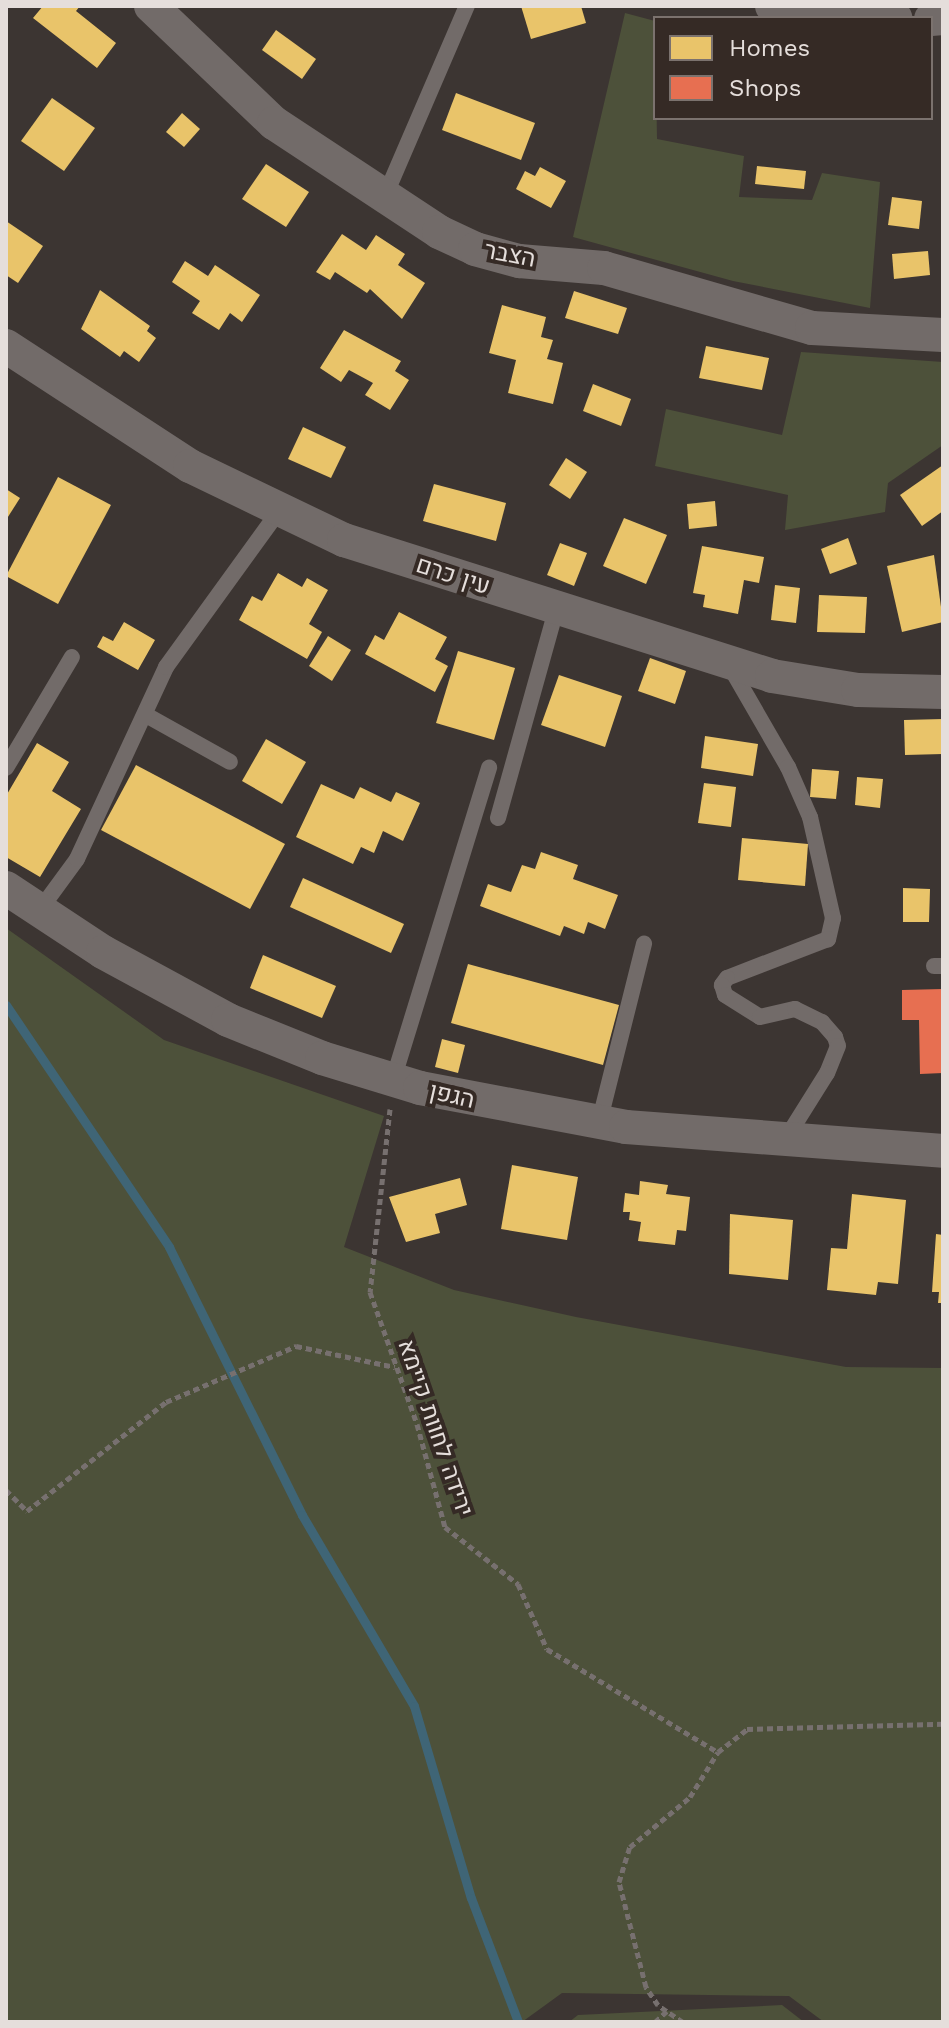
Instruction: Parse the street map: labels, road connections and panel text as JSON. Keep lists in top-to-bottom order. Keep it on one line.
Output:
{"streets":{"street":["הצבר","עין כרם","הגפן"],"path":["ירידה לחוות קיימא"]},"crossings":[["הגפן","ירידה לחוות קיימא"]],"legend":["Homes","Shops"]}
